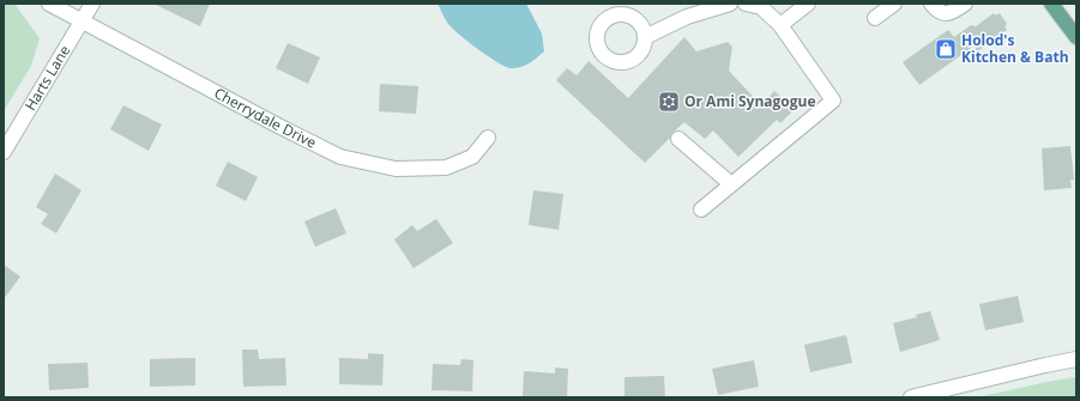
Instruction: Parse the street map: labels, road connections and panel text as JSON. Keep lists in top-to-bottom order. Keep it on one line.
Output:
{"streets":{"street":["Harts Lane","Cherrydale Drive"]},"crossings":[["Harts Lane","Cherrydale Drive"]],"places":{"shop":["Holod's Kitchen & Bath"],"synagogue":["Or Ami Synagogue"]}}
